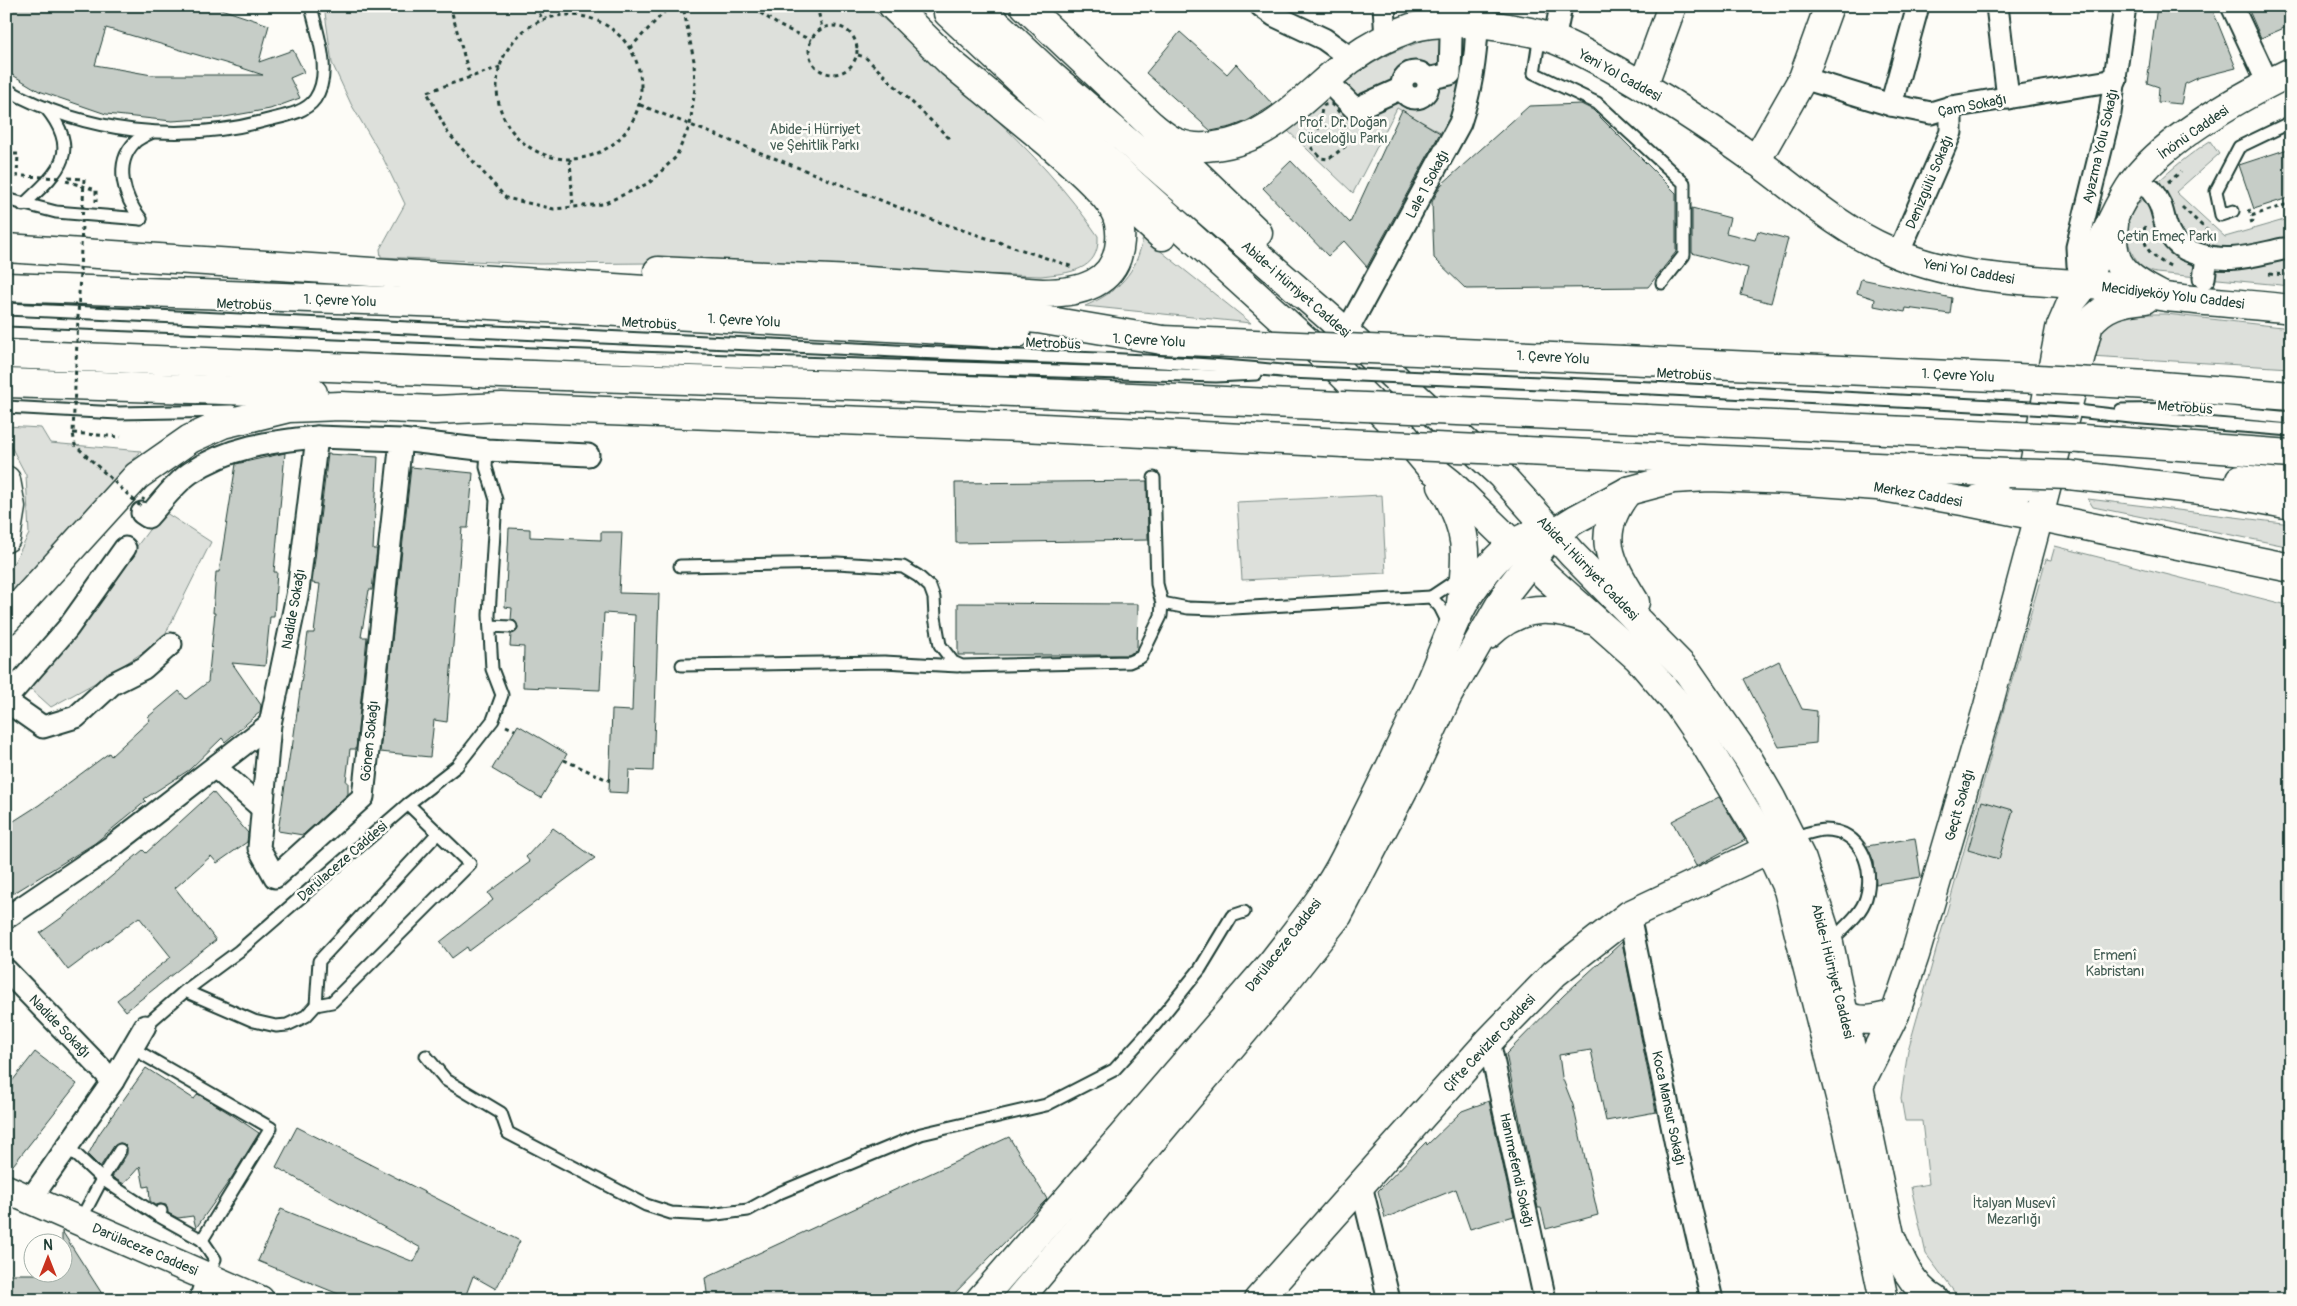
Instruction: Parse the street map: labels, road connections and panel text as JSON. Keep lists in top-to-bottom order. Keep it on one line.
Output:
{"streets":{"main road":["Yeni Yol Caddesi","İnönü Caddesi","Abide-i Hürriyet Caddesi","Mecidiyeköy Yolu Caddesi","1. Çevre Yolu","Merkez Caddesi","Geçit Sokağı","Darülaceze Caddesi","Çifte Cevizler Caddesi"],"street":["Çam Sokağı","Ayazma Yolu Sokağı","Denizgülü Sokağı","Lale 1 Sokağı","Nadide Sokağı","Gönen Sokağı","Koca Mansur Sokağı","Hanımefendi Sokağı"],"lane":["Metrobüs"]},"crossings":[["Yeni Yol Caddesi","İnönü Caddesi"],["Yeni Yol Caddesi","Ayazma Yolu Sokağı"],["Yeni Yol Caddesi","Denizgülü Sokağı"],["Yeni Yol Caddesi","Lale 1 Sokağı"],["Yeni Yol Caddesi","Mecidiyeköy Yolu Caddesi"],["Çam Sokağı","Ayazma Yolu Sokağı"],["Çam Sokağı","Denizgülü Sokağı"],["İnönü Caddesi","Ayazma Yolu Sokağı"],["İnönü Caddesi","Mecidiyeköy Yolu Caddesi"],["İnönü Caddesi","Merkez Caddesi"],["İnönü Caddesi","Geçit Sokağı"],["Ayazma Yolu Sokağı","Mecidiyeköy Yolu Caddesi"],["Lale 1 Sokağı","Abide-i Hürriyet Caddesi"],["Abide-i Hürriyet Caddesi","Merkez Caddesi"],["Abide-i Hürriyet Caddesi","Geçit Sokağı"],["Abide-i Hürriyet Caddesi","Darülaceze Caddesi"],["Abide-i Hürriyet Caddesi","Çifte Cevizler Caddesi"],["Mecidiyeköy Yolu Caddesi","Geçit Sokağı"],["Merkez Caddesi","Geçit Sokağı"],["Nadide Sokağı","Gönen Sokağı"],["Nadide Sokağı","Darülaceze Caddesi"],["Çifte Cevizler Caddesi","Koca Mansur Sokağı"],["Çifte Cevizler Caddesi","Hanımefendi Sokağı"]],"parks":["Prof. Dr. Doğan Cüceloğlu Parkı","Abide-i Hürriyet ve Şehitlik Parkı","Çetin Emeç Parkı","Ermenî Kabristanı","İtalyan Musevî Mezarlığı"],"north":"top"}
